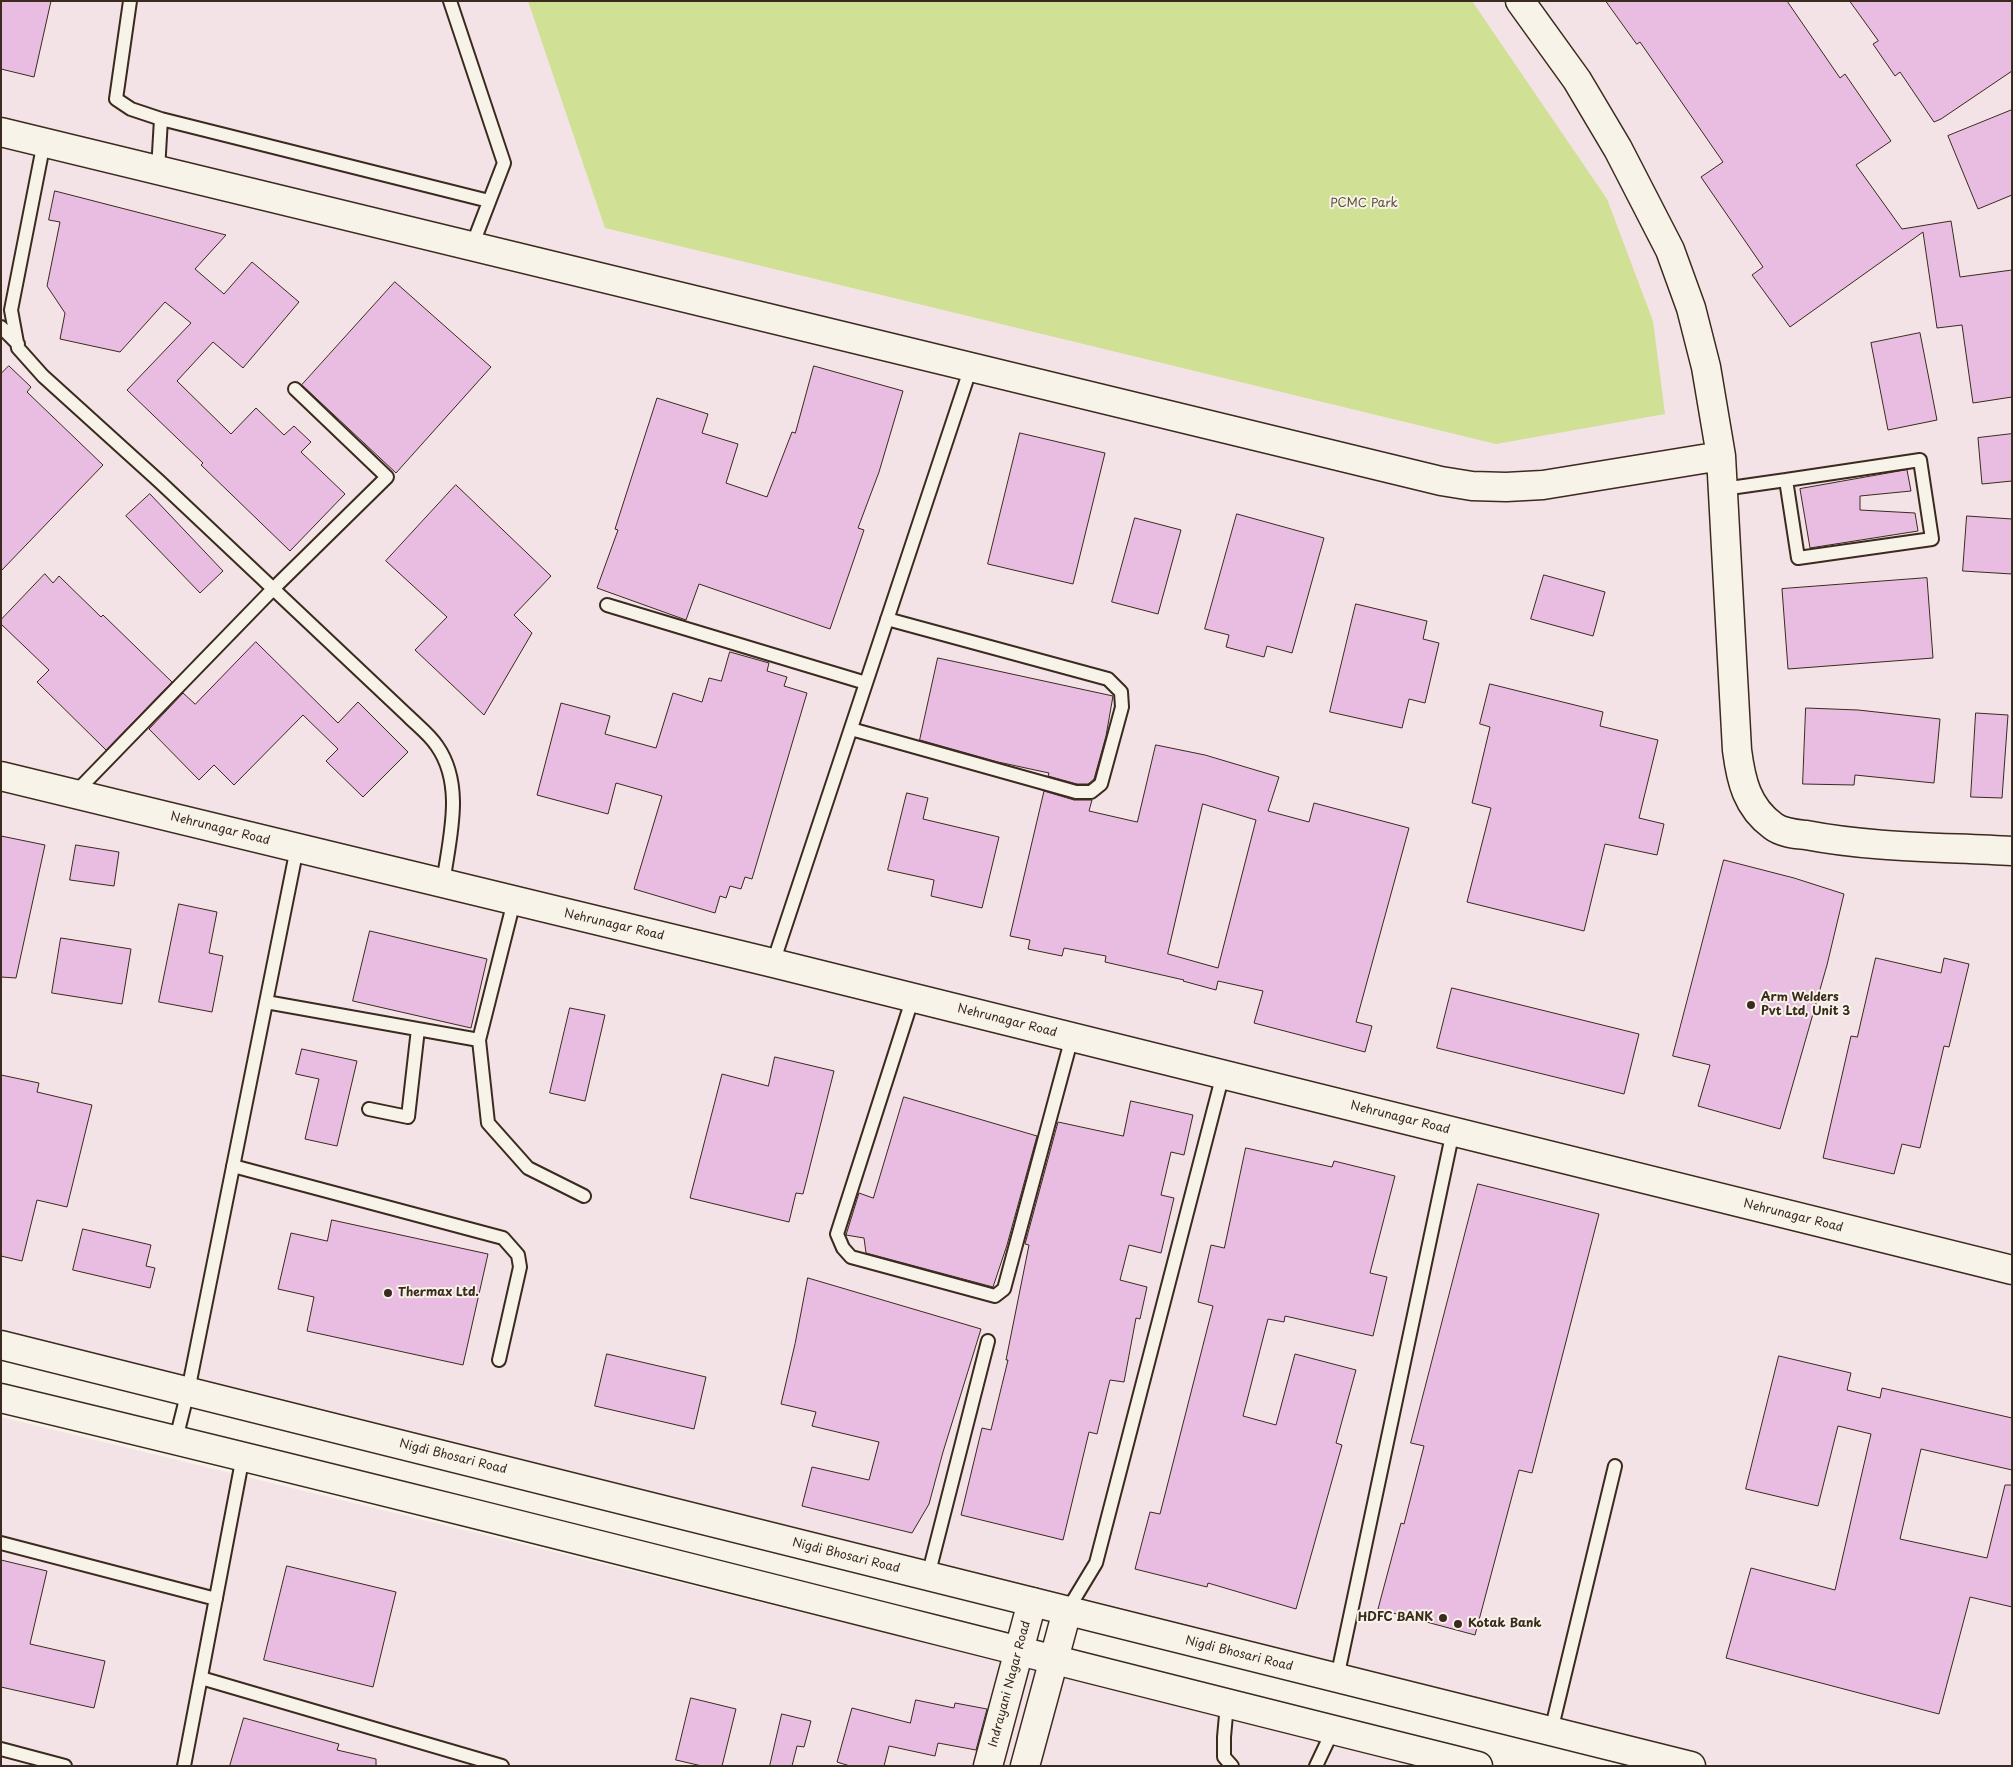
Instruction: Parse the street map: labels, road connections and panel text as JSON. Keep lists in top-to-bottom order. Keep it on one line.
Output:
{"streets":{"street":["Nehrunagar Road","Nigdi Bhosari Road","Indrayani Nagar Road"]},"crossings":[["Nigdi Bhosari Road","Indrayani Nagar Road"]],"parks":["PCMC Park"],"places":["Arm Welders Pvt Ltd, Unit 3","Thermax Ltd.","HDFC BANK","Kotak Bank"]}
